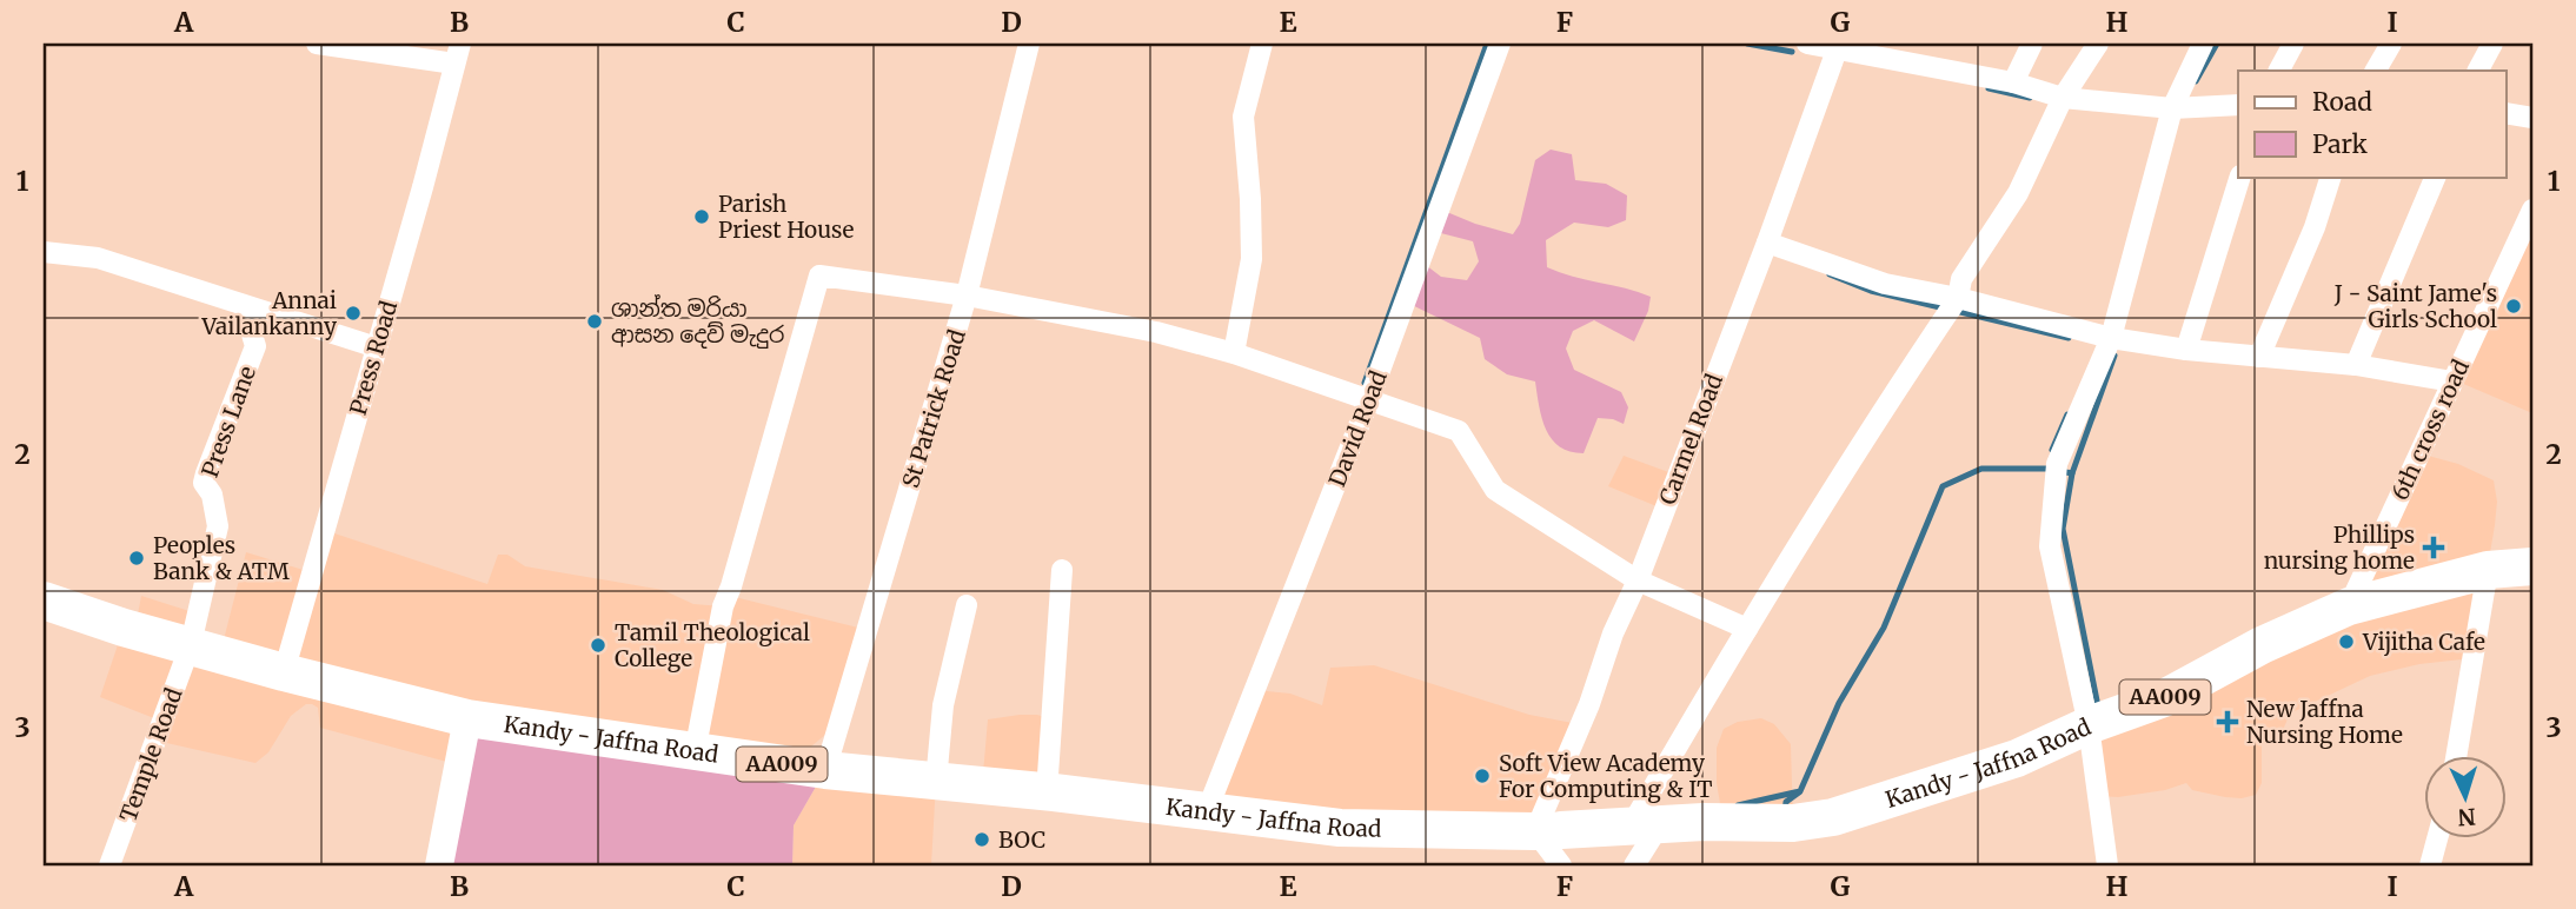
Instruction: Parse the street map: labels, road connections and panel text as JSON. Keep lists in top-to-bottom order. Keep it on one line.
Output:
{"streets":{"highway":["AA009","Kandy - Jaffna Road"],"street":["Press Road","St Patrick Road","Press Lane","David Road","6th cross road","Carmel Road","Temple Road"]},"crossings":[["Press Road","Kandy - Jaffna Road"],["St Patrick Road","Kandy - Jaffna Road"],["Press Lane","Kandy - Jaffna Road"],["Press Lane","Temple Road"],["David Road","Kandy - Jaffna Road"],["6th cross road","Kandy - Jaffna Road"],["Carmel Road","Kandy - Jaffna Road"],["Kandy - Jaffna Road","Temple Road"]],"places":{"other":["Parish Priest House","J - Saint Jame's Girls School","Annai Vailankanny","ශාන්ත මරියා ආසන දෙව් මැදුර","Peoples Bank & ATM","Vijitha Cafe","Tamil Theological College","Soft View Academy For Computing & IT","BOC"],"health":["Phillips nursing home","New Jaffna Nursing Home"]},"legend":["Road","Park"],"north":"bottom","grid":{"columns":["A","B","C","D","E","F","G","H","I"],"rows":["1","2","3"]}}
